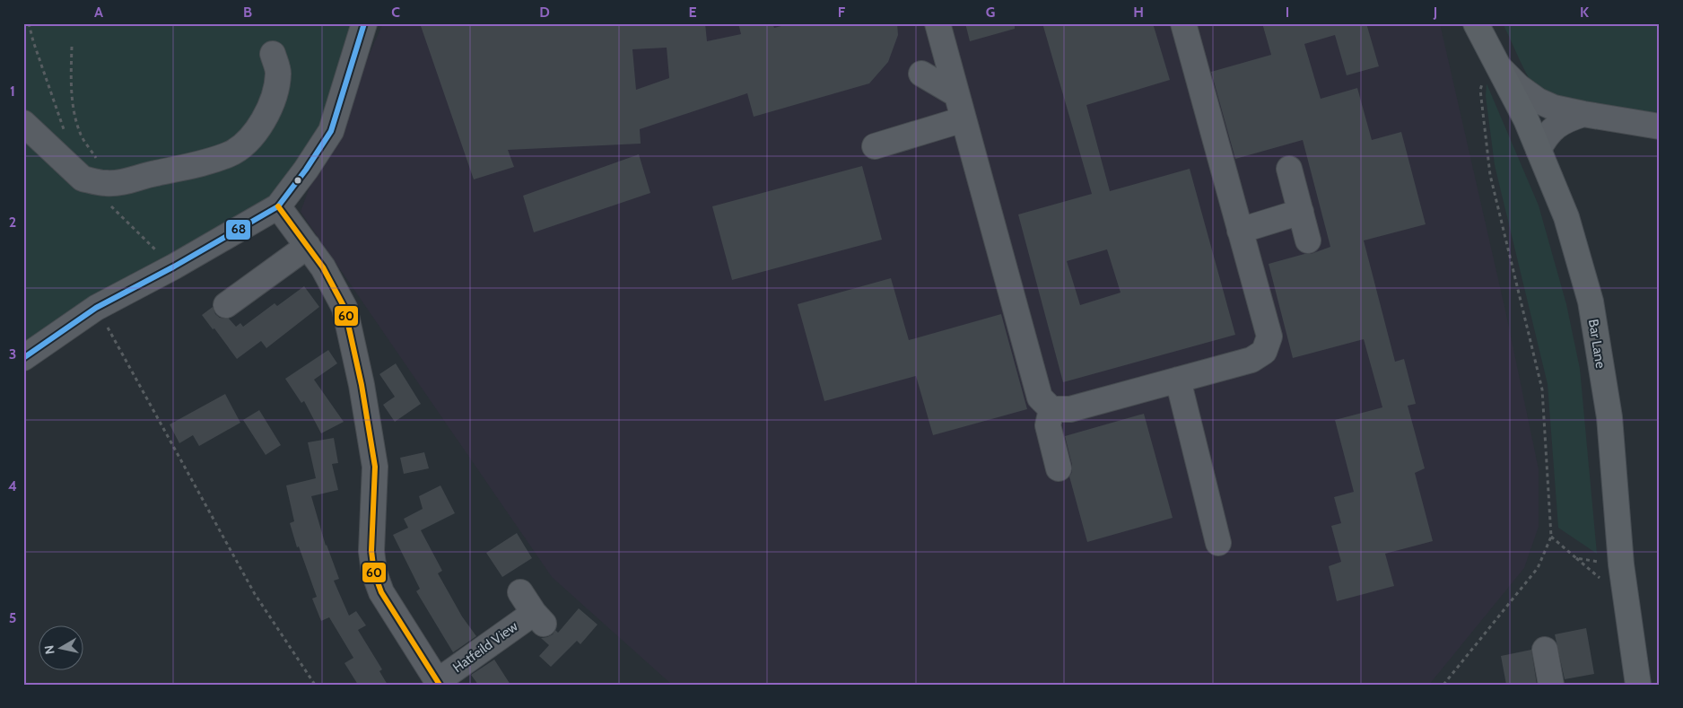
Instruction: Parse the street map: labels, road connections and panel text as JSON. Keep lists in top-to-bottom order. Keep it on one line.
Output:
{"streets":{"main road":["Bar Lane"],"street":["Hatfeild View"]},"lines":["transit line 68","transit line 60"],"north":"left","grid":{"columns":["A","B","C","D","E","F","G","H","I","J","K"],"rows":["1","2","3","4","5"]}}
